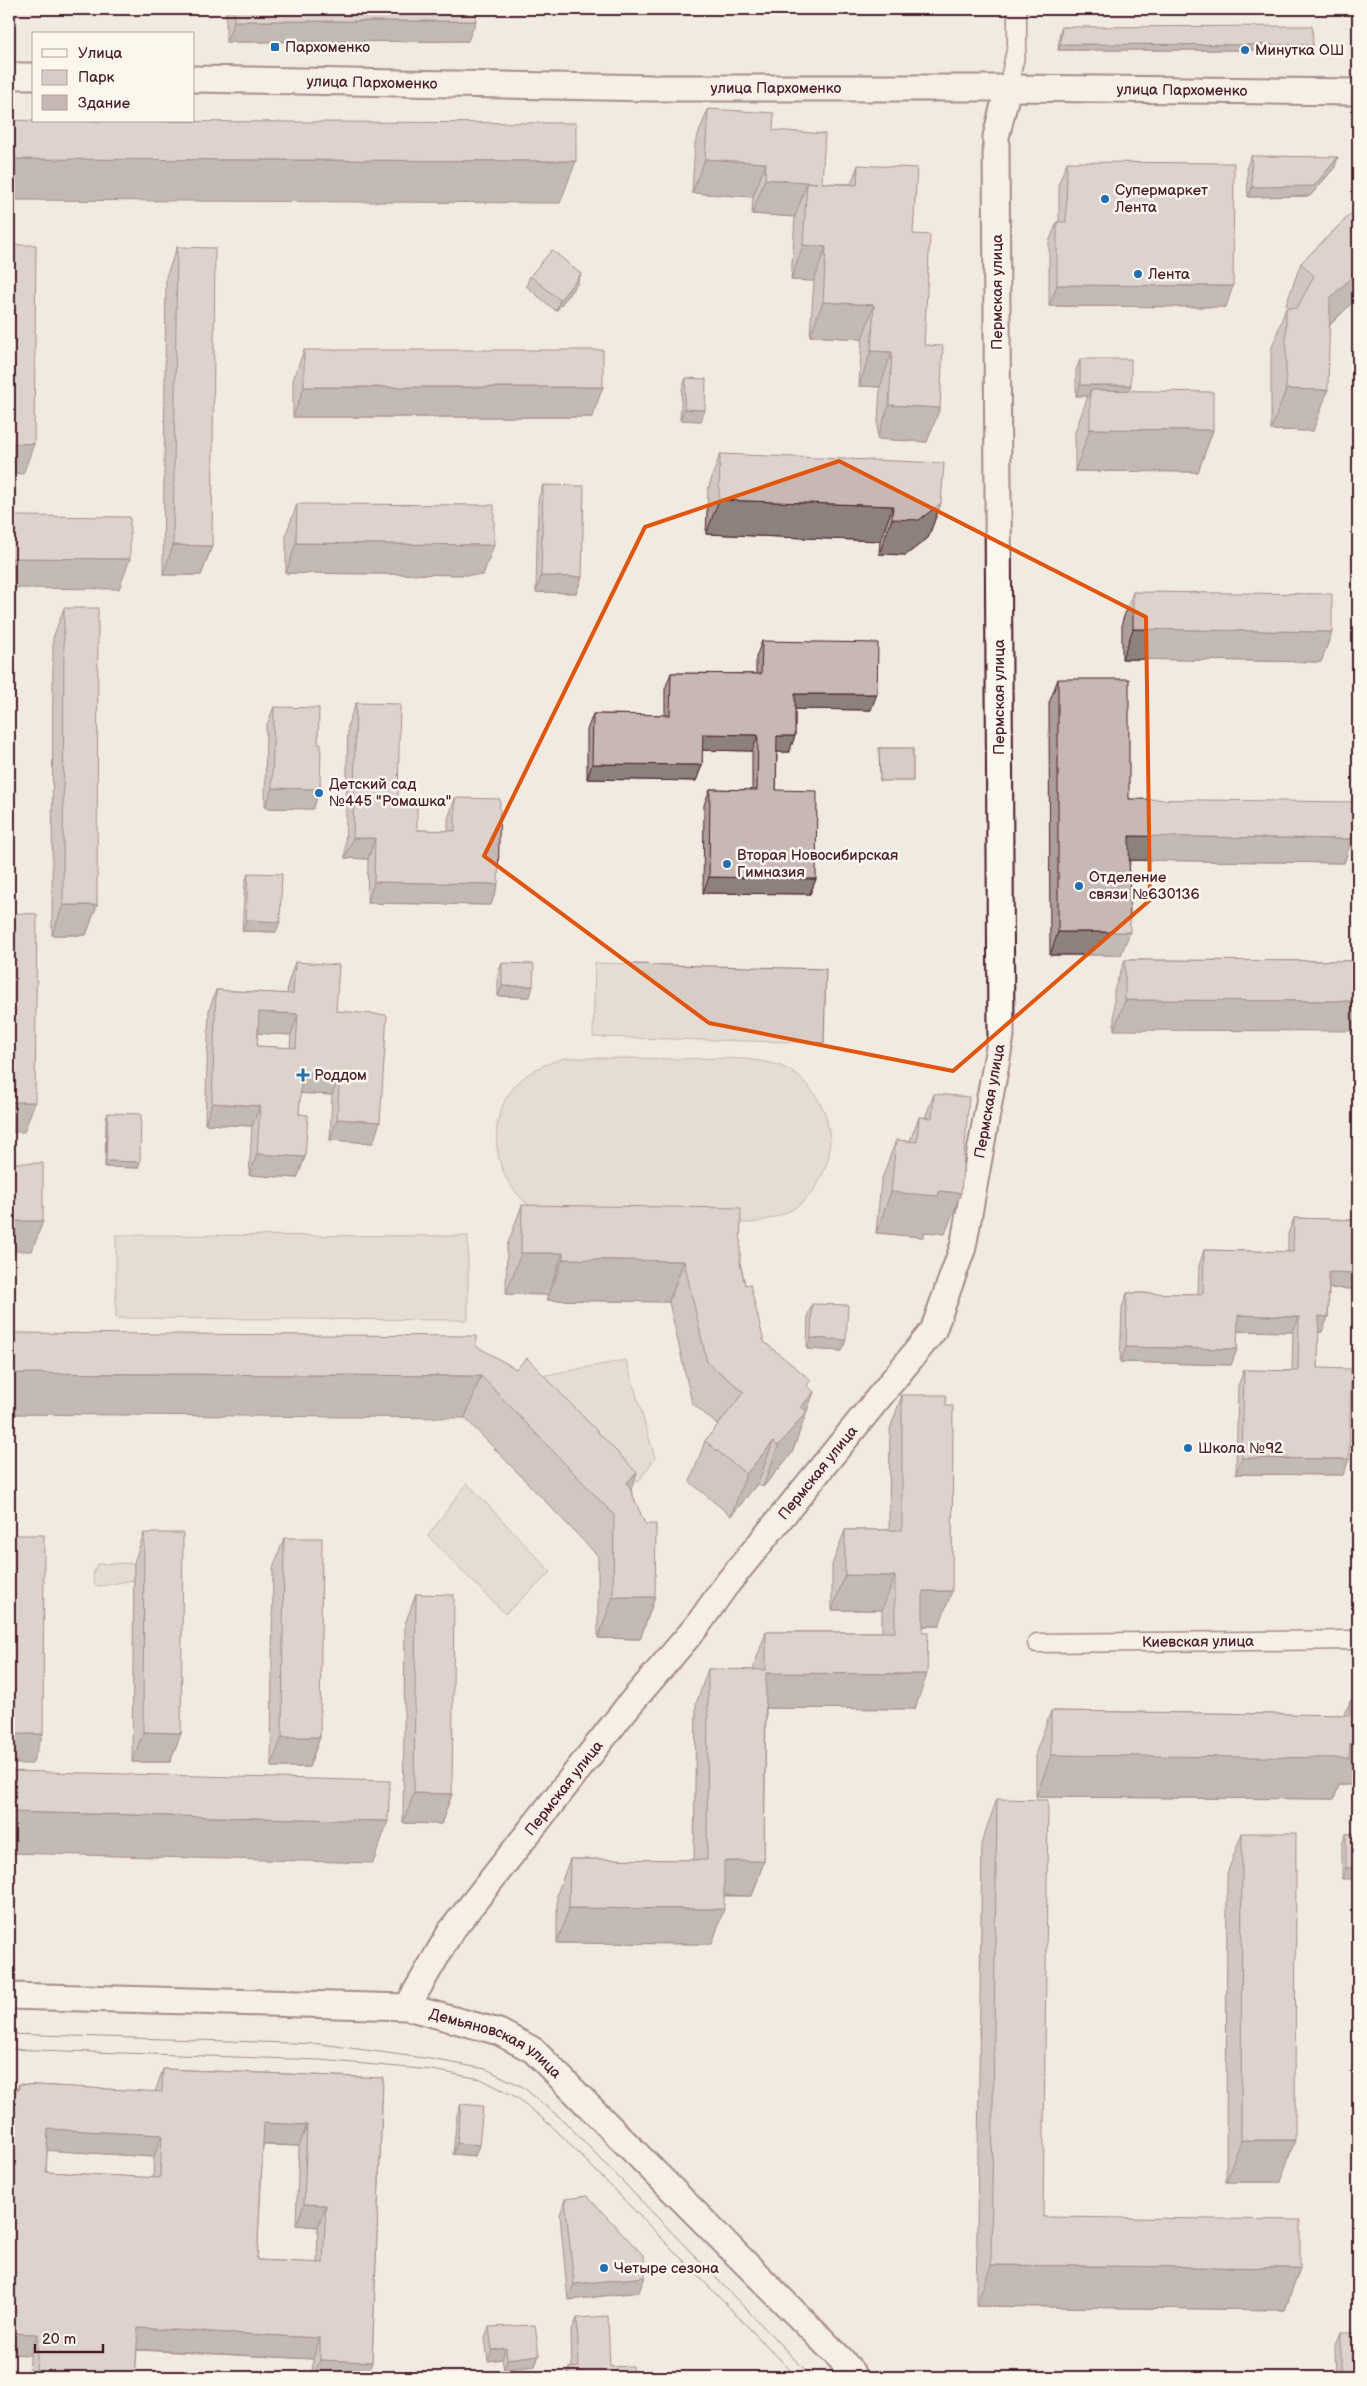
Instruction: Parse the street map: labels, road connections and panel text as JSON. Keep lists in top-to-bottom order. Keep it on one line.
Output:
{"streets":{"street":["улица Пархоменко","Пермская улица","Киевская улица","Демьяновская улица"]},"crossings":[["улица Пархоменко","Пермская улица"],["Пермская улица","Демьяновская улица"]],"places":{"transit":["Пархоменко"],"other":["Минутка ОШ","Супермаркет Лента","Лента","Детский сад №445 \"Ромашка\"","Вторая Новосибирская Гимназия","Отделение связи №630136","Школа №92","Четыре сезона"],"health":["Роддом"]},"legend":["Улица","Парк","Здание"],"scale_bar":"20 m"}
